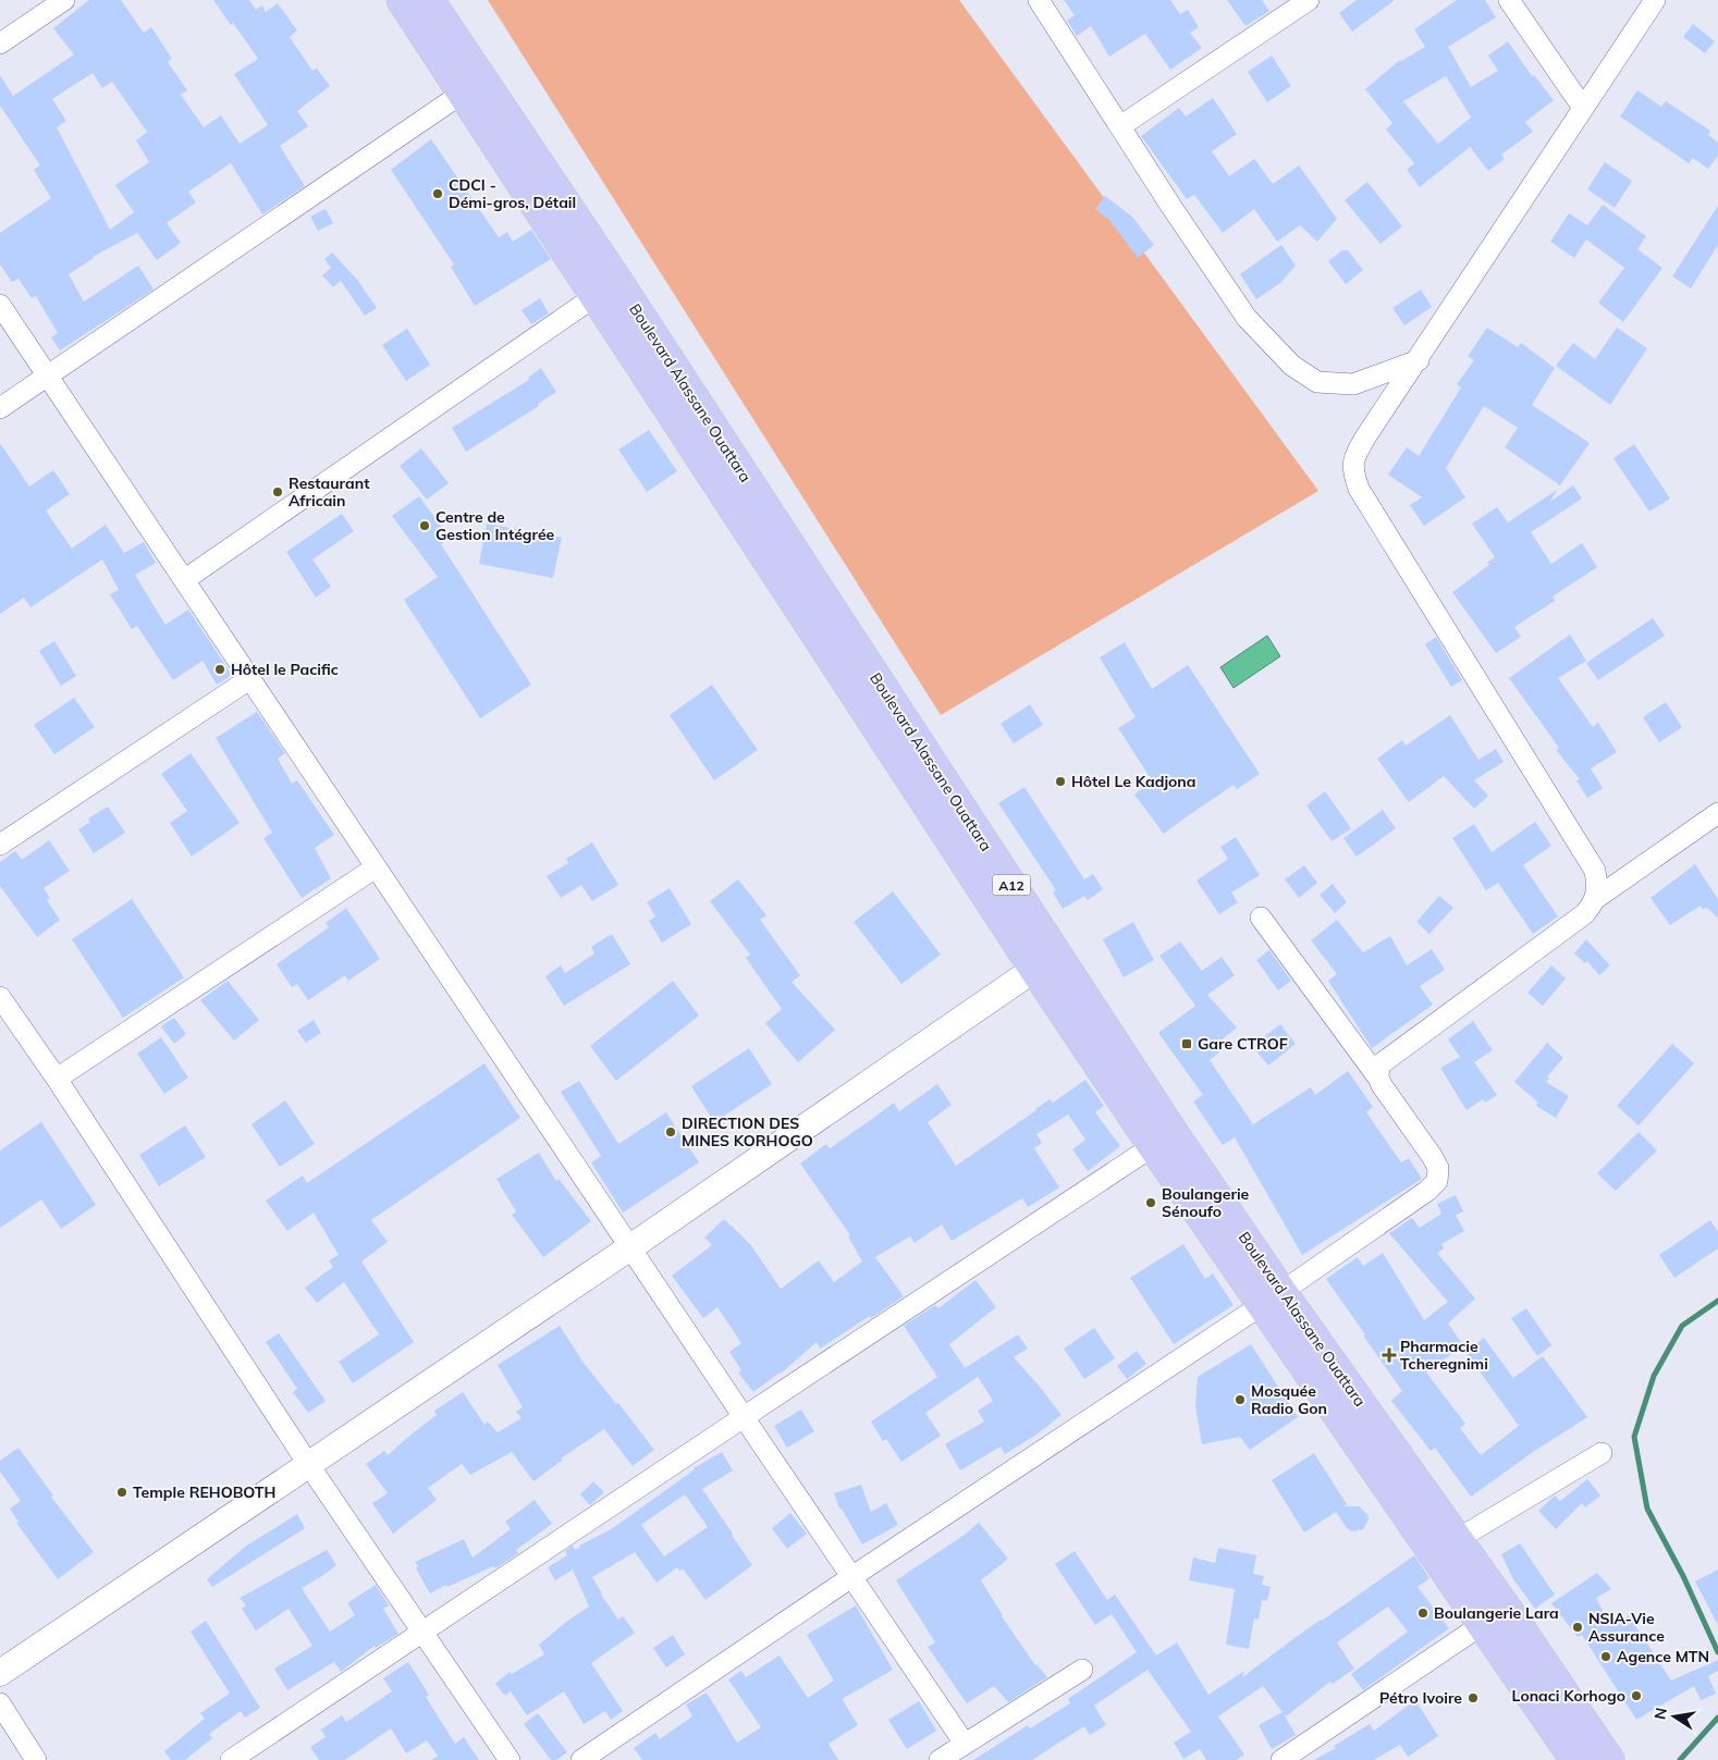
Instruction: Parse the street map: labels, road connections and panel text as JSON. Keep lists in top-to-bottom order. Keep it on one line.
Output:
{"streets":{"main road":["Boulevard Alassane Ouattara","A12"]},"places":{"other":["CDCI - Démi-gros, Détail","Restaurant Africain","Centre de Gestion Intégrée","Hôtel le Pacific","Hôtel Le Kadjona","DIRECTION DES MINES KORHOGO","Boulangerie Sénoufo","Mosquée Radio Gon","Temple REHOBOTH","Boulangerie Lara","NSIA-Vie Assurance","Agence MTN","Lonaci Korhogo","Pétro Ivoire"],"transit":["Gare CTROF"],"health":["Pharmacie Tcheregnimi"]},"north":"left"}
